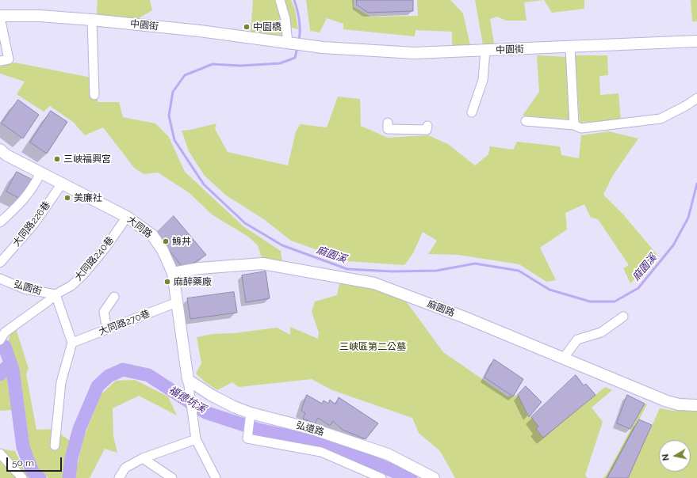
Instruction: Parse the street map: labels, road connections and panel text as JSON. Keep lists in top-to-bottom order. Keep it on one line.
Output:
{"streets":{"street":["中園街","大同路226巷","大同路","大同路240巷","弘園街","麻園路","大同路270巷","弘道路"]},"crossings":[["大同路226巷","大同路"],["大同路","大同路240巷"],["大同路","麻園路"],["大同路","大同路270巷"],["大同路","弘道路"],["大同路240巷","弘園街"]],"water":["麻園溪","福德坑溪"],"parks":["三峽區第二公墓"],"places":["中園橋","三峽福興宮","美廉社","鯓丼","麻醉藥廠"],"scale_bar":"50 m","north":"left"}
